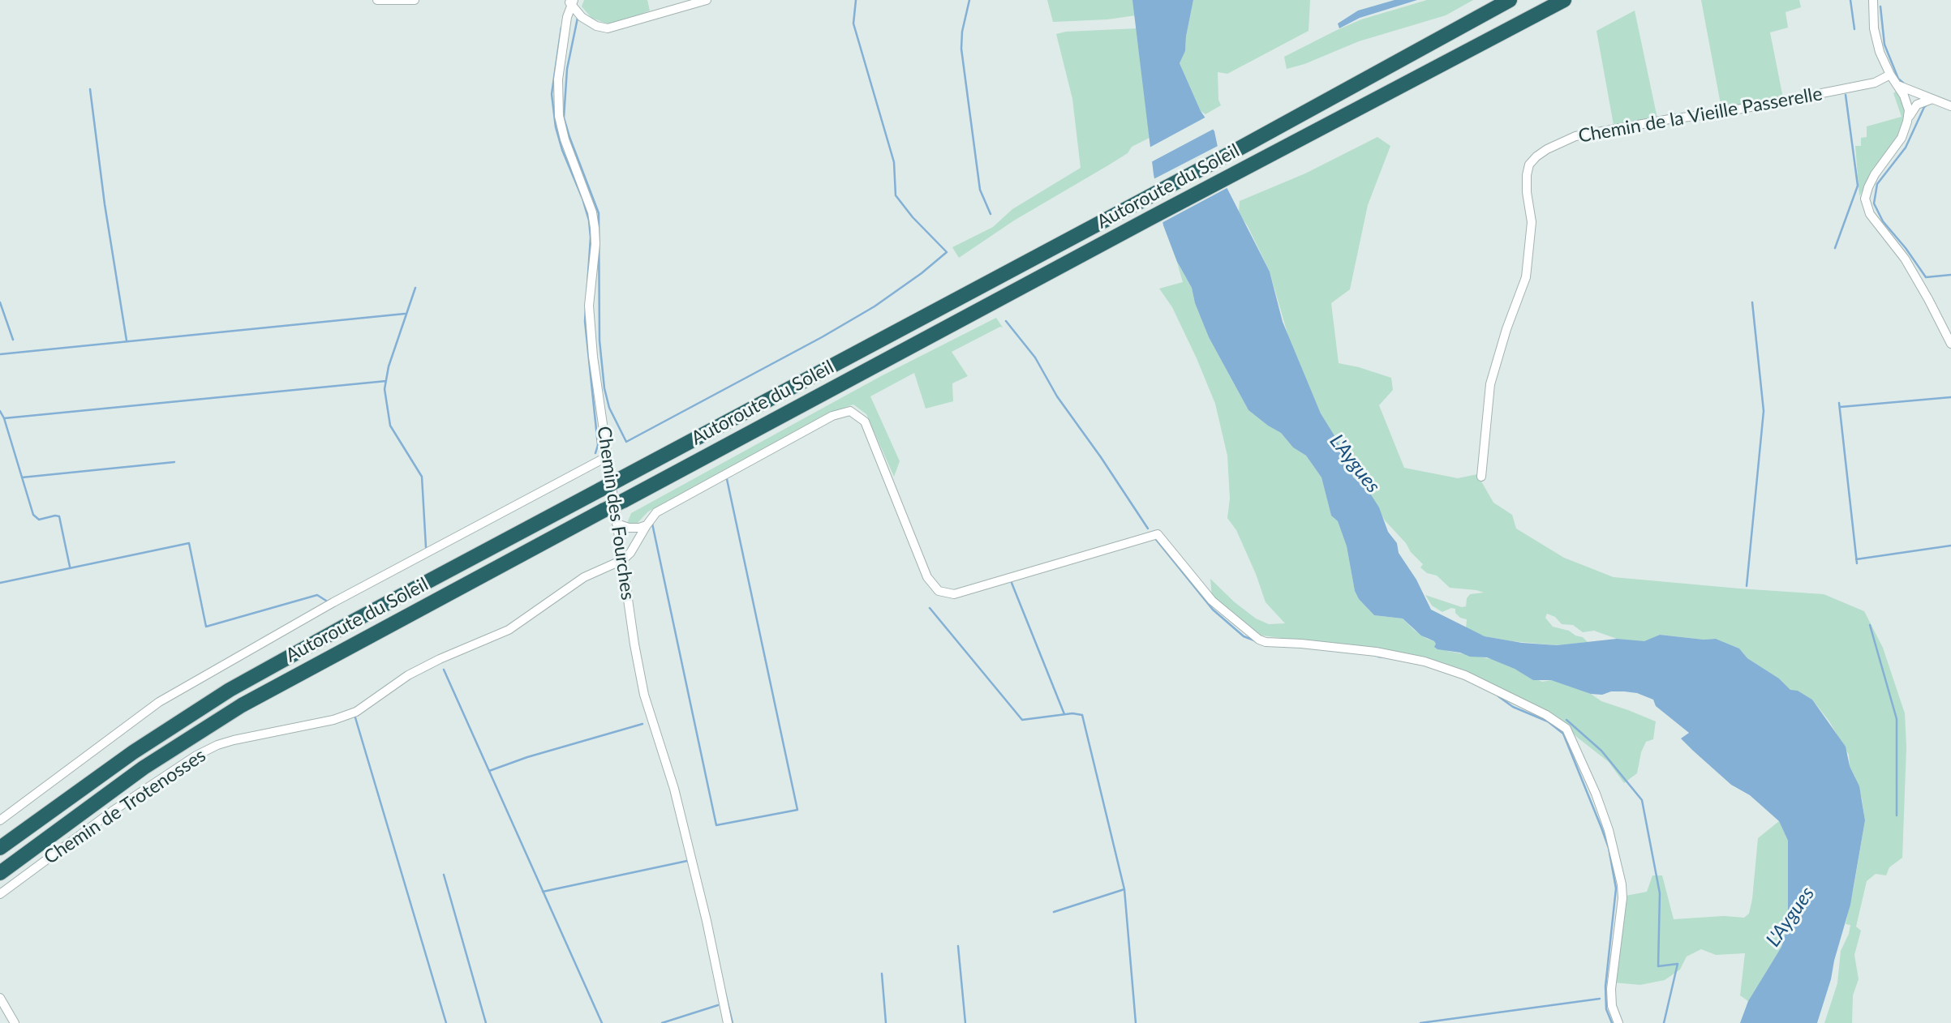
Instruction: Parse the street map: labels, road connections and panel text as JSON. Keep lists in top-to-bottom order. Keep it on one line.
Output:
{"streets":{"highway":["Autoroute du Soleil"],"street":["Chemin de la Vieille Passerelle","Chemin des Fourches","Chemin de Trotenosses"]},"crossings":[["Chemin des Fourches","Chemin de Trotenosses"]],"water":["L'Aygues"]}
